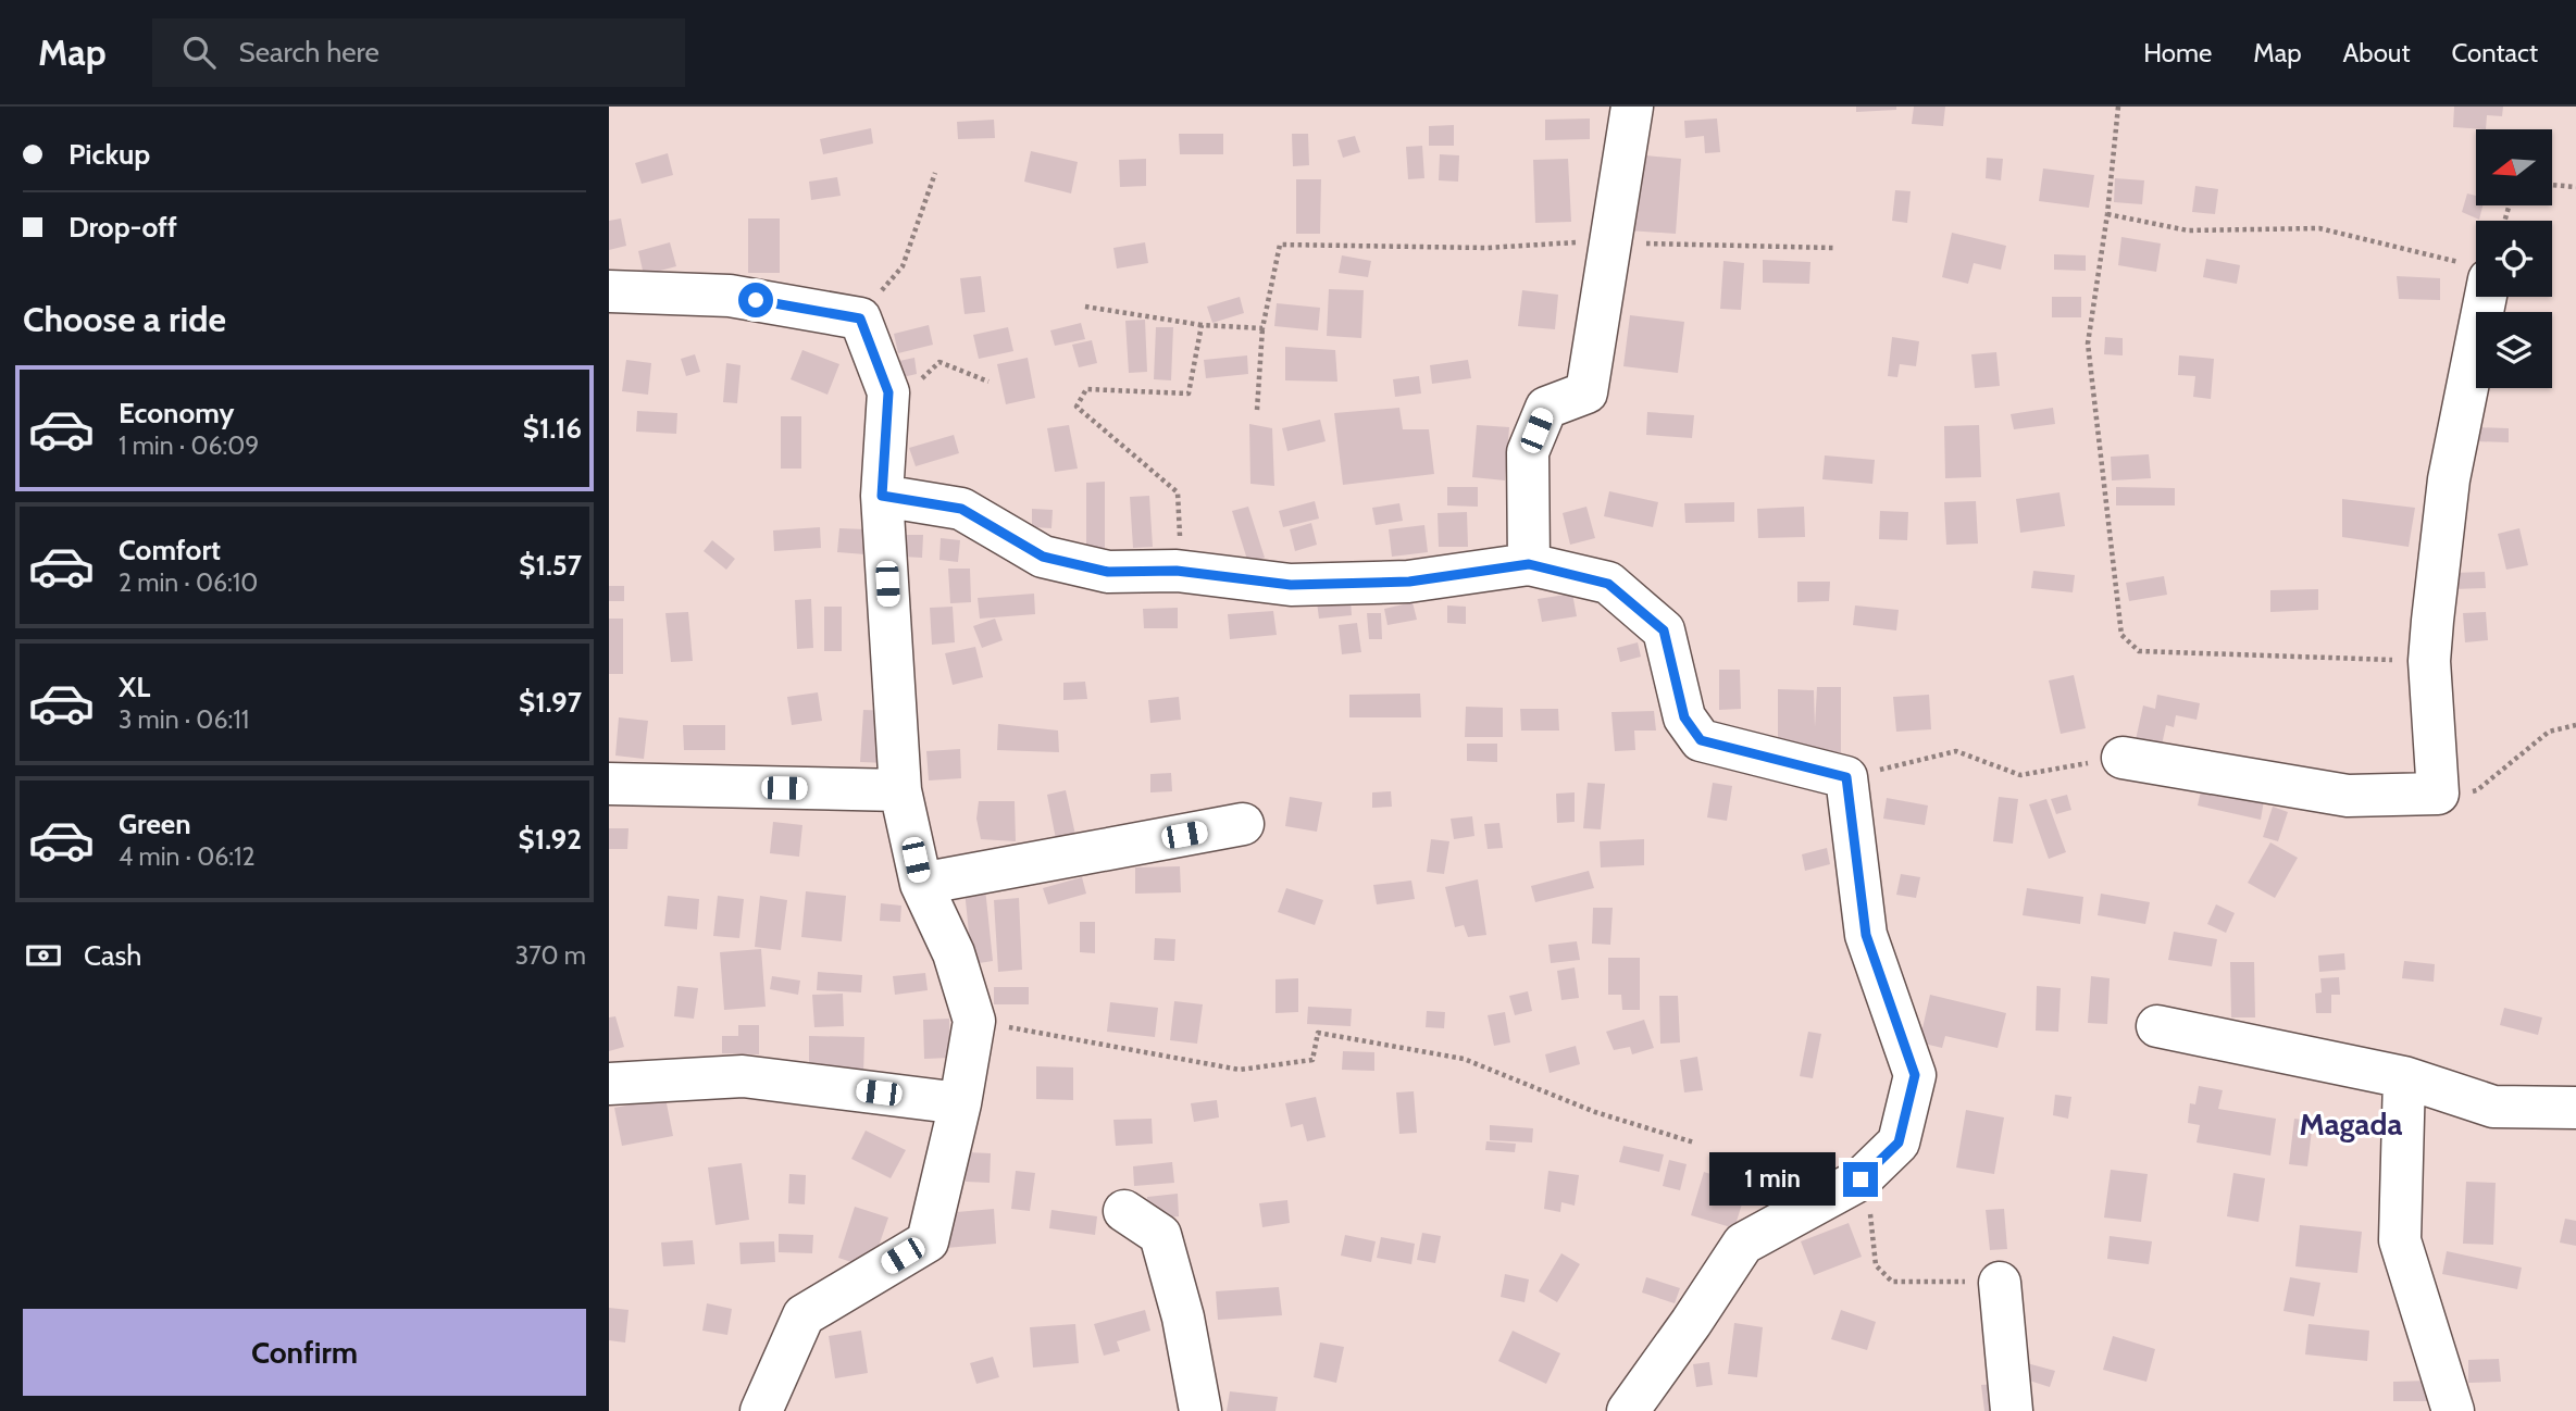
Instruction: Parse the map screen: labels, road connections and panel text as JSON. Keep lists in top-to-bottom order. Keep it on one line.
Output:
{"districts":["Magada"],"north":"left","page":{"header":"Map","search":"Search here","nav":["Home","Map","About","Contact"],"banner":["Pickup","Drop-off"],"heading":"Choose a ride","list":[{"name":"Economy","note":"1 min · 06:09","value":"$1.16"},{"name":"Comfort","note":"2 min · 06:10","value":"$1.57"},{"name":"XL","note":"3 min · 06:11","value":"$1.97"},{"name":"Green","note":"4 min · 06:12","value":"$1.92"}],"pay":["Cash","370 m"],"bubble":"1 min","buttons":"Confirm"}}
